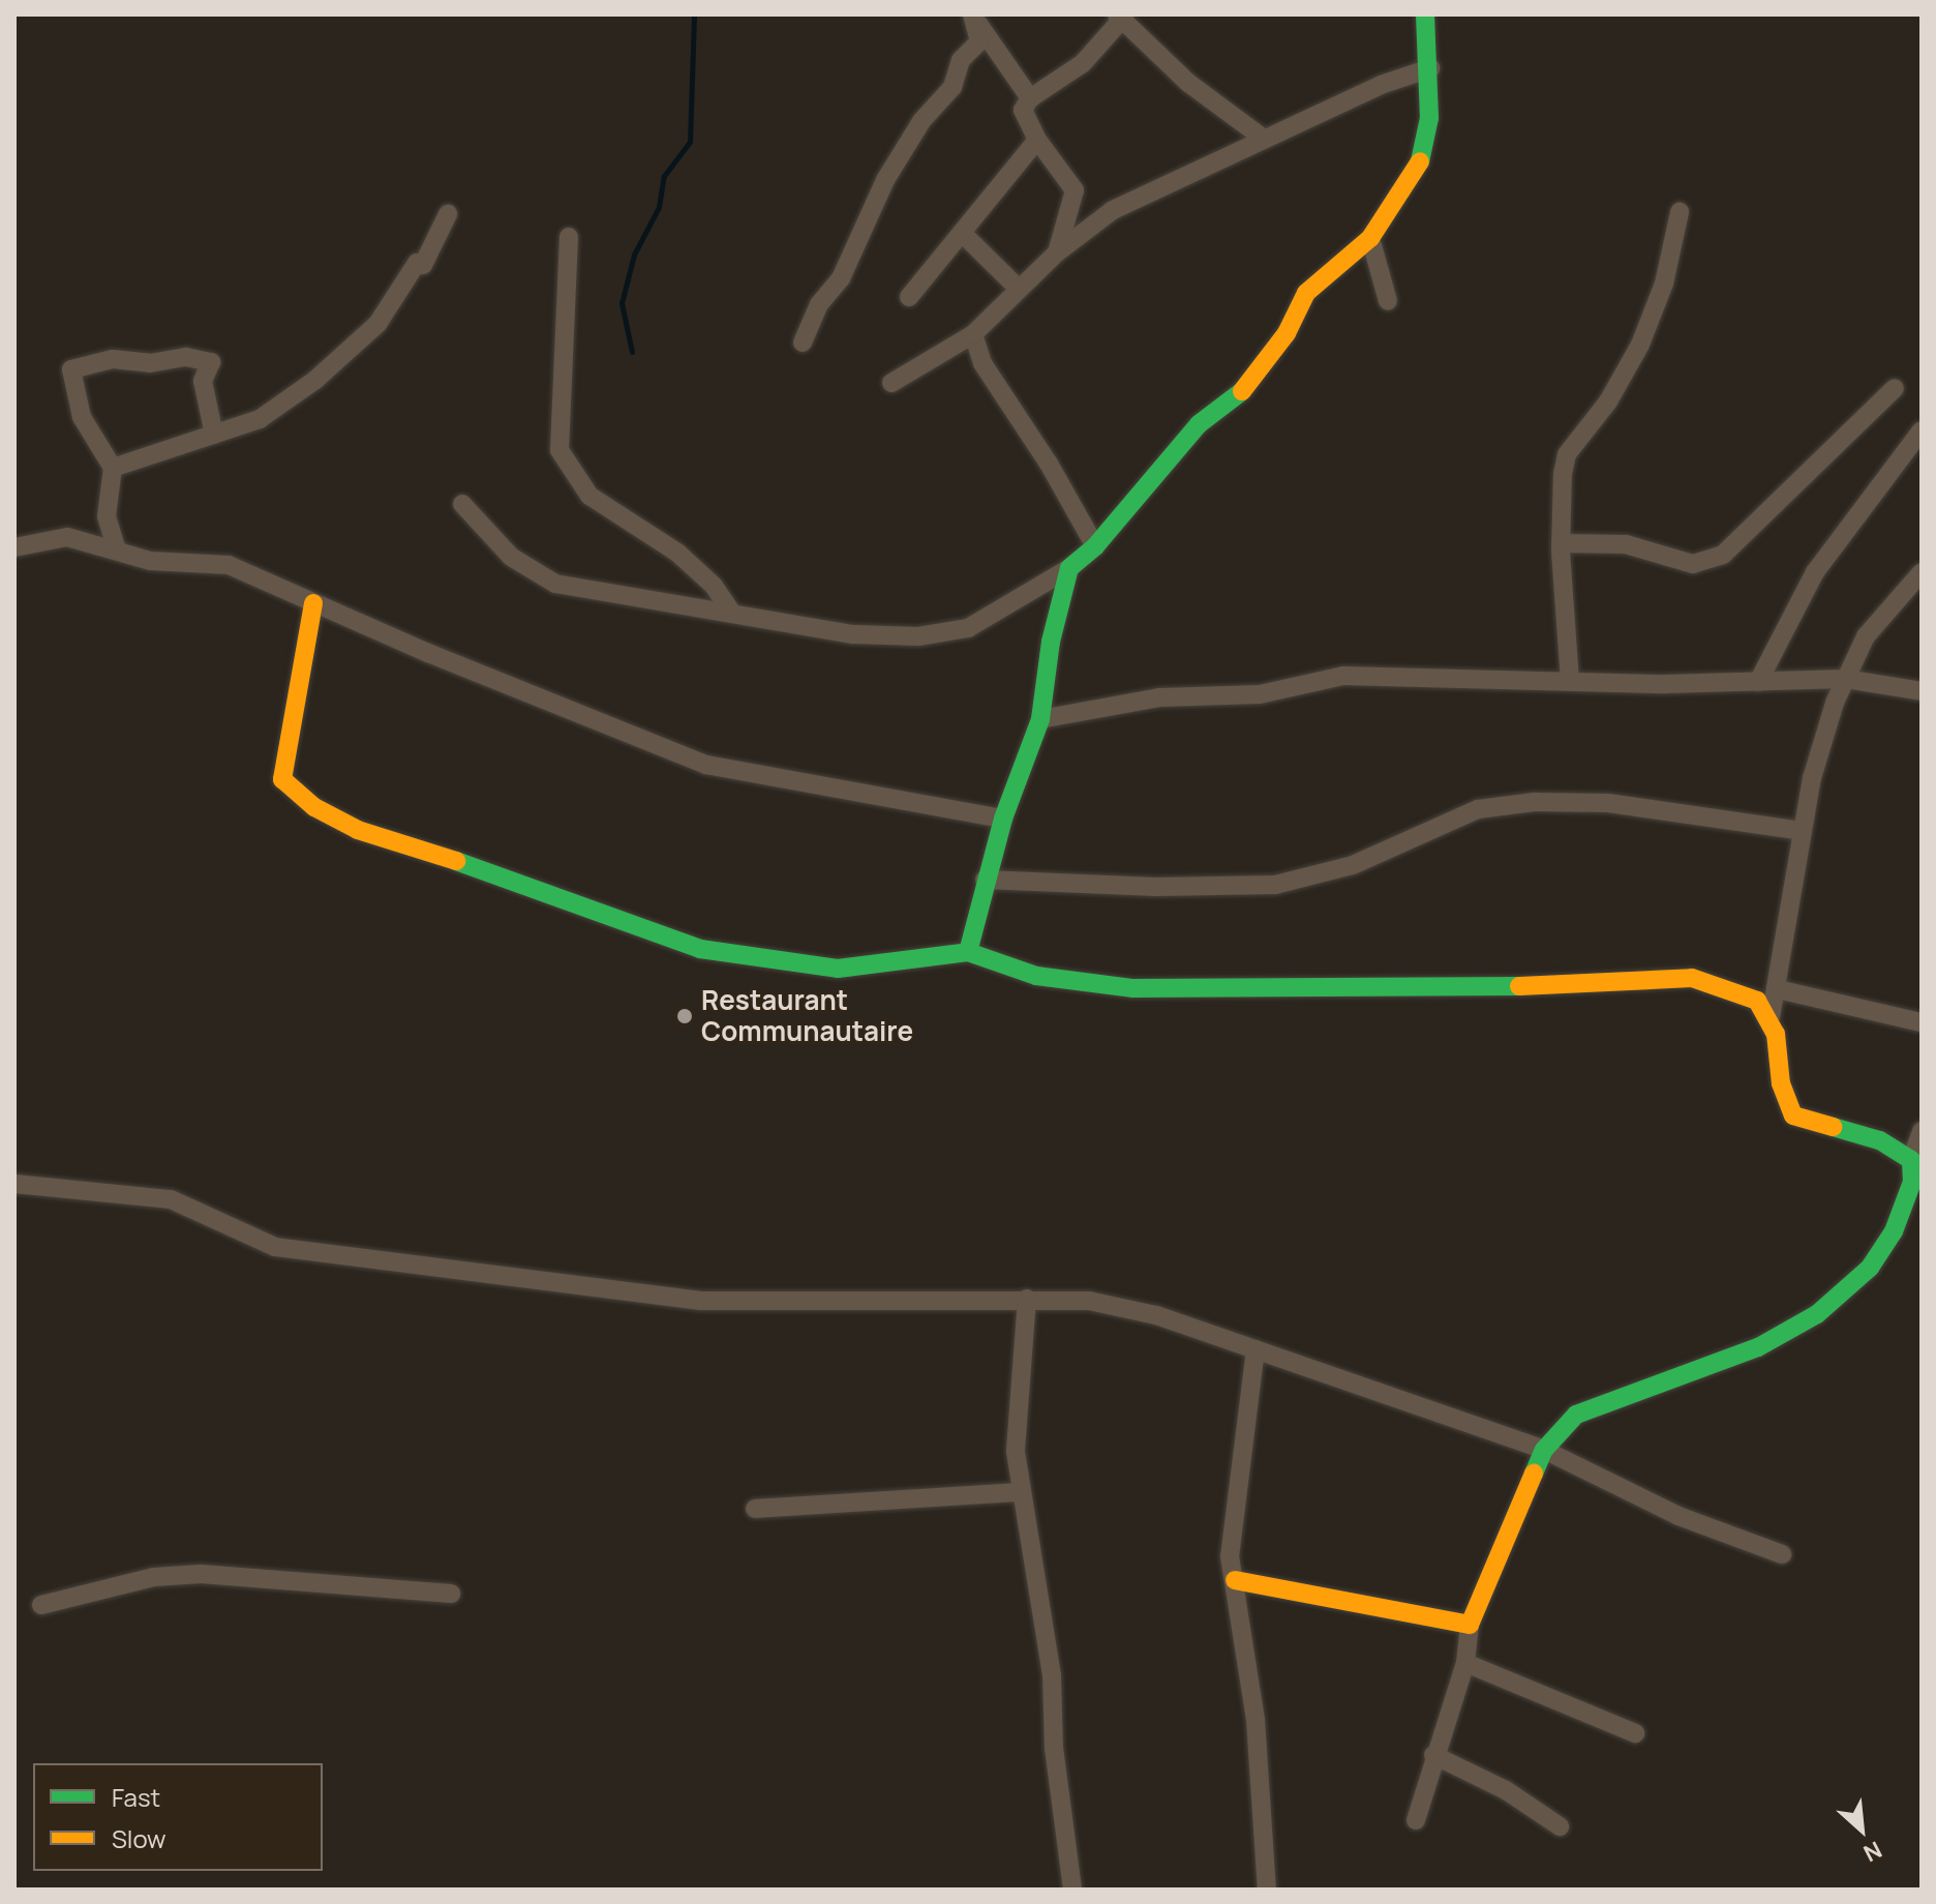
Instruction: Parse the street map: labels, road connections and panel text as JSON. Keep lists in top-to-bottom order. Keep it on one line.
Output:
{"places":["Restaurant Communautaire"],"legend":["Fast","Slow"],"north":"bottom right"}
